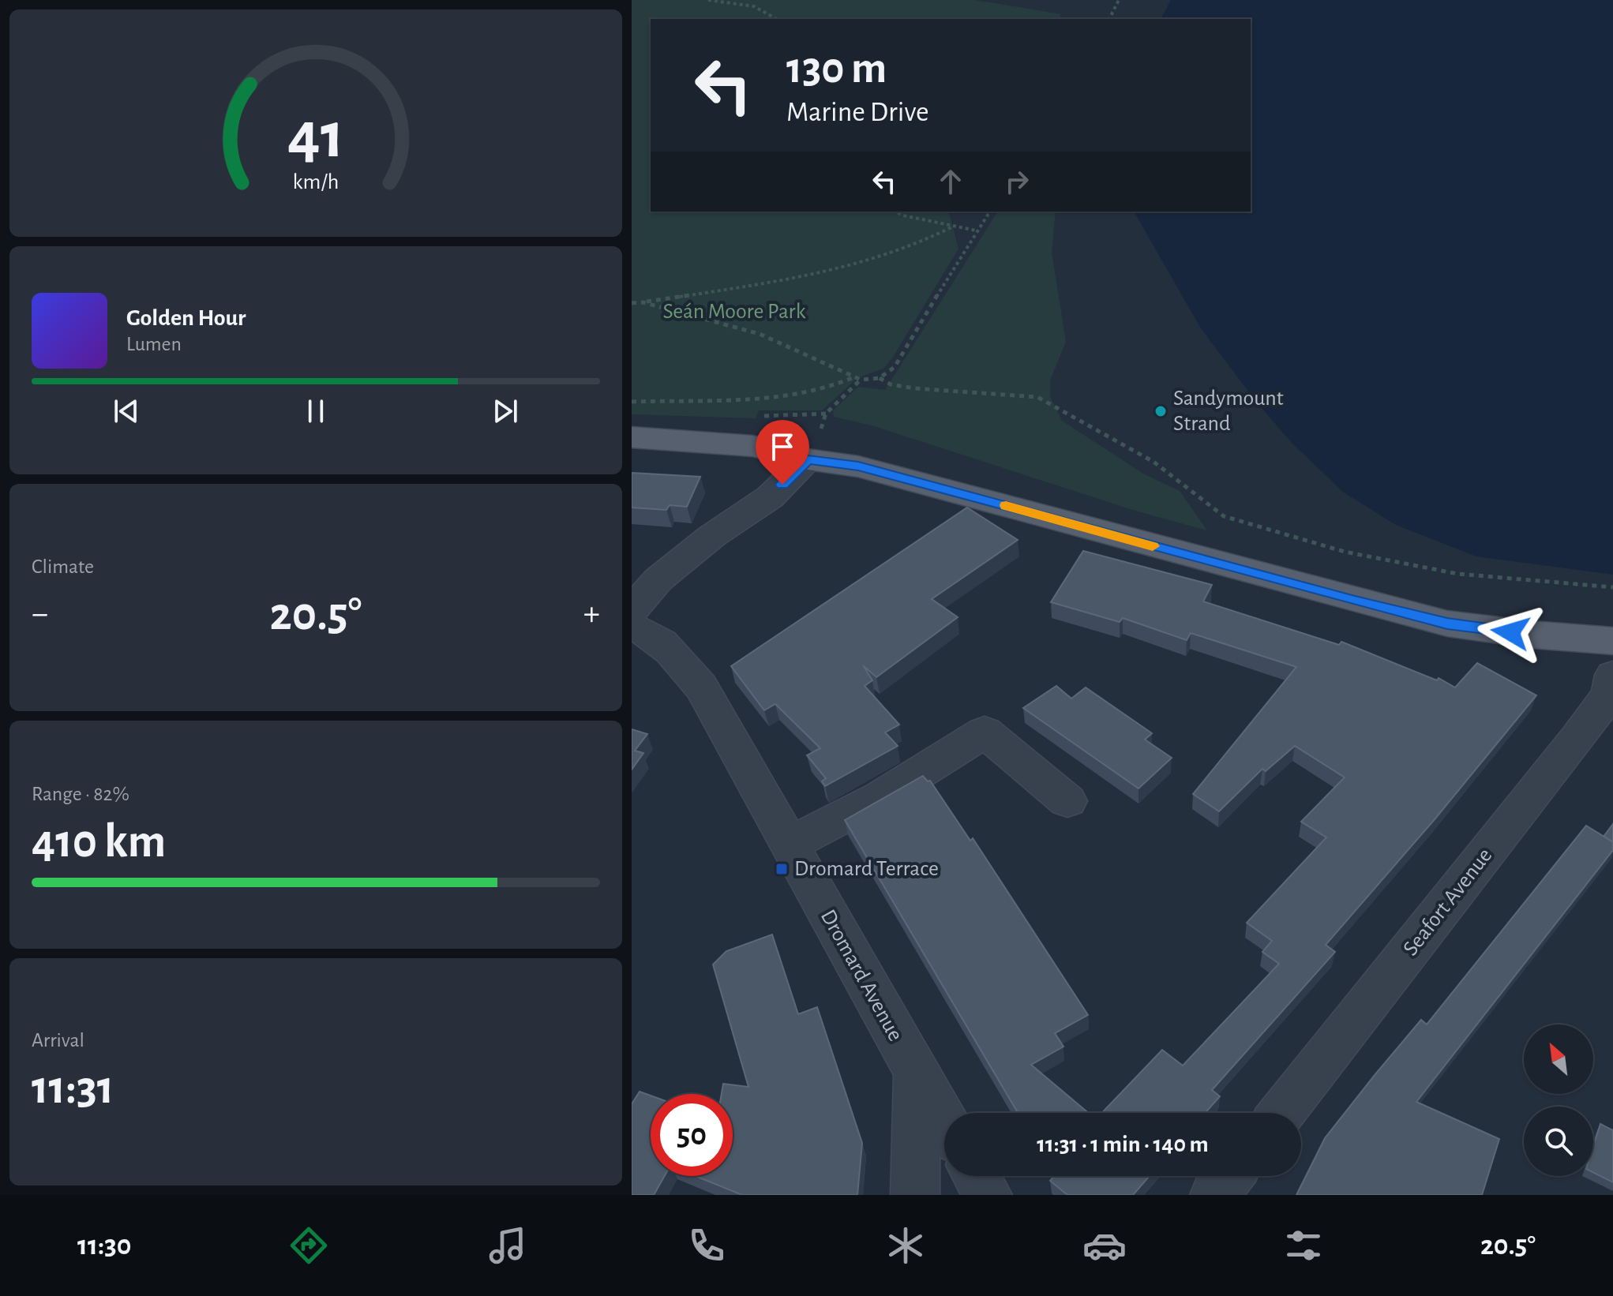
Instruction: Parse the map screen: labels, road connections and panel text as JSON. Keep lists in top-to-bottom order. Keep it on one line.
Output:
{"streets":{"street":["Seafort Avenue","Dromard Avenue"]},"parks":["Seán Moore Park"],"places":{"other":["Sandymount Strand"],"transit":["Dromard Terrace"]},"north":"top left","page":{"turn":["130 m","Marine Drive"],"song":["Golden Hour","Lumen"],"tile":["Climate",["Range · 82%","410 km"],["Arrival","11:31"]],"heat":["−","20.5°","+"],"limit":"50","trip":"11:31 · 1 min · 140 m","tabs":["11:30","20.5°"],"gauge":["41","km/h"]}}
